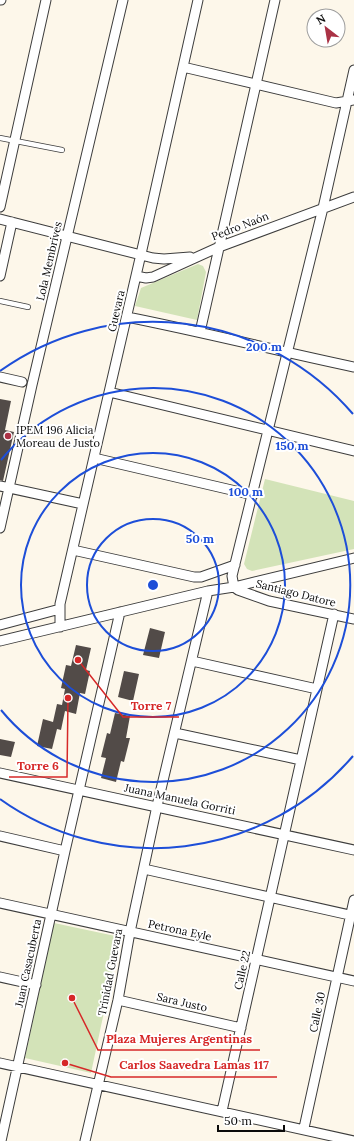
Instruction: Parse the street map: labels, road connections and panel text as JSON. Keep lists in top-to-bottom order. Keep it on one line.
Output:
{"streets":{"street":["Pedro Naón","Lola Membrives","Guevara","Santiago Datore","Juana Manuela Gorriti","Petrona Eyle","Juan Casacuberta","Calle 22","Trinidad Guevara","Sara Justo","Calle 30"]},"crossings":[["Pedro Naón","Guevara"],["Santiago Datore","Calle 22"],["Juana Manuela Gorriti","Juan Casacuberta"],["Juana Manuela Gorriti","Calle 22"],["Juana Manuela Gorriti","Trinidad Guevara"],["Petrona Eyle","Juan Casacuberta"],["Petrona Eyle","Calle 22"],["Petrona Eyle","Trinidad Guevara"],["Petrona Eyle","Calle 30"],["Calle 22","Sara Justo"],["Trinidad Guevara","Sara Justo"]],"places":["IPEM 196 Alicia Moreau de Justo","Torre 7","Torre 6","Plaza Mujeres Argentinas","Carlos Saavedra Lamas 117"],"scale_bar":"50 m","north":"top left","rings":["200 m","150 m","100 m","50 m"]}
